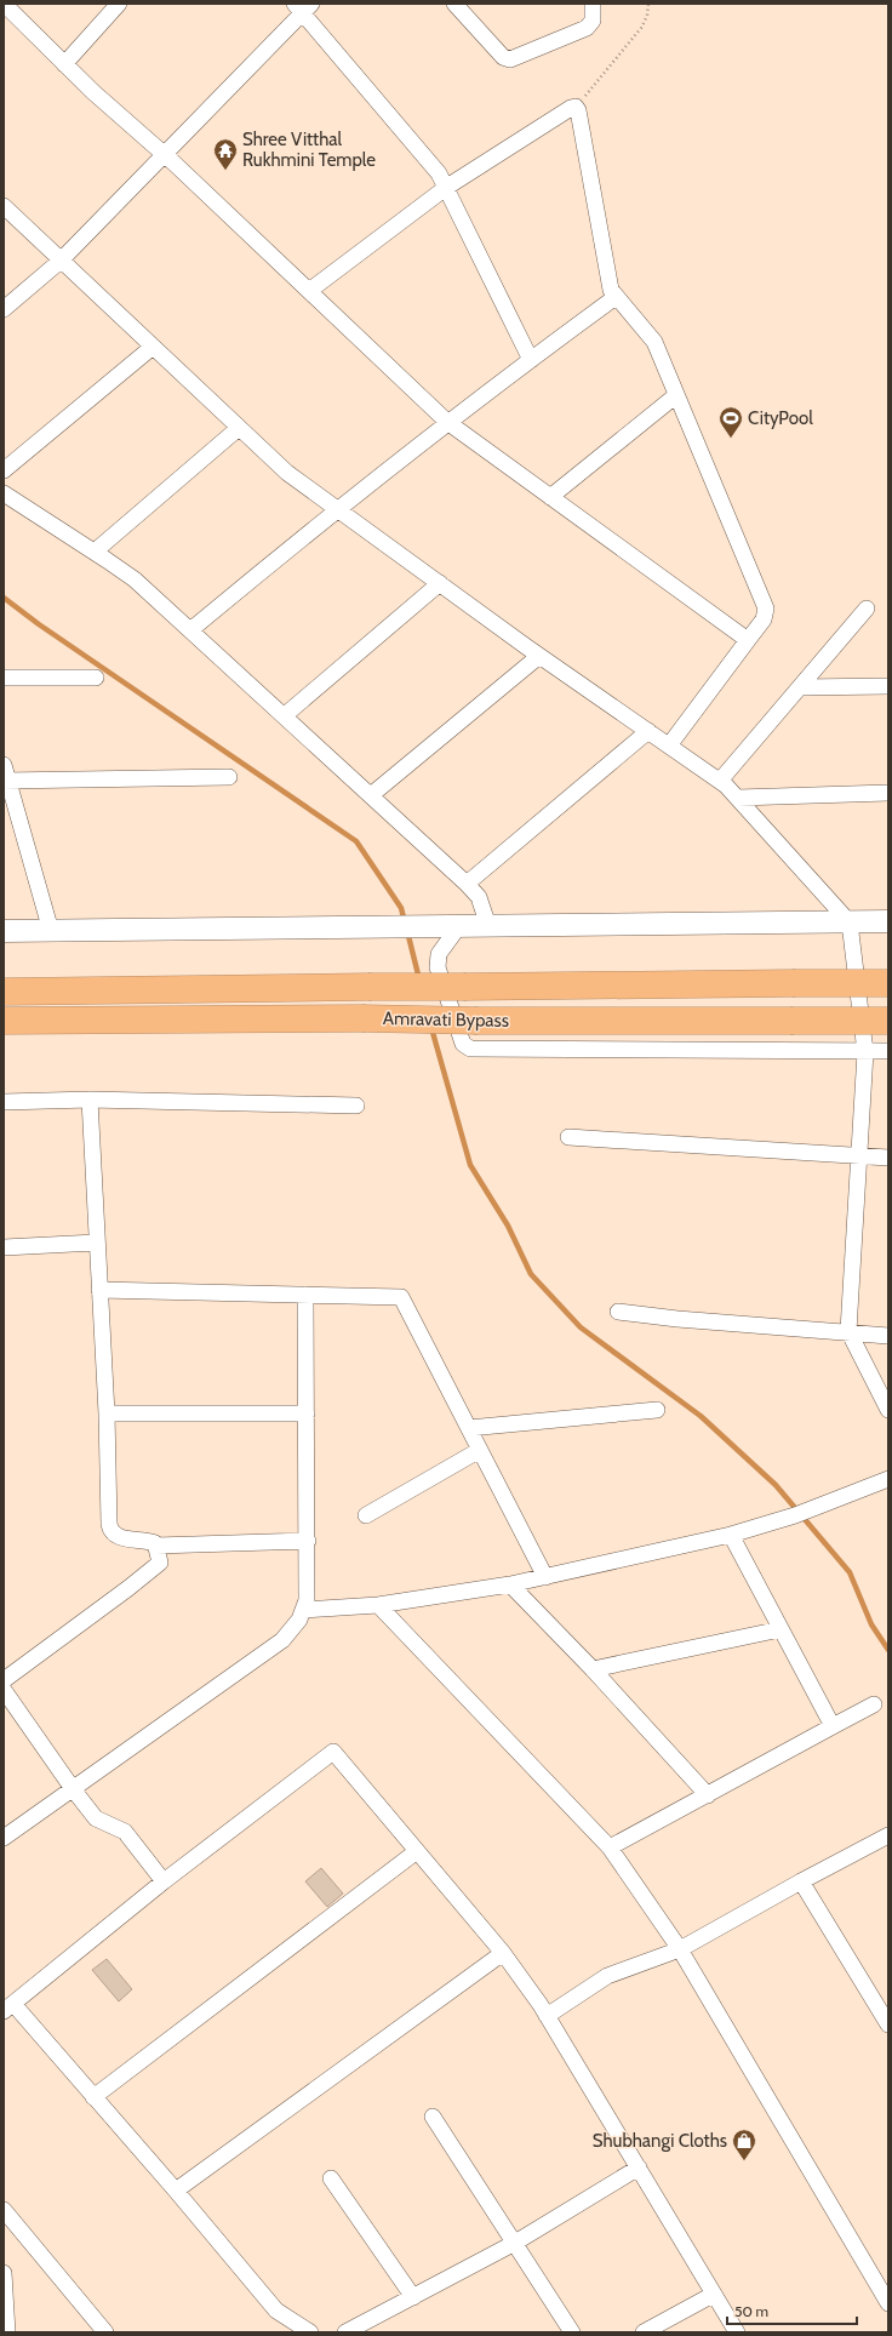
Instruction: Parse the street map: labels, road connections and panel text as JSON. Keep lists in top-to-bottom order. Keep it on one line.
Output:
{"streets":{"highway":["Amravati Bypass"]},"places":{"temple":["Shree Vitthal Rukhmini Temple"],"sports":["CityPool"],"shop":["Shubhangi Cloths"]},"scale_bar":"50 m"}
